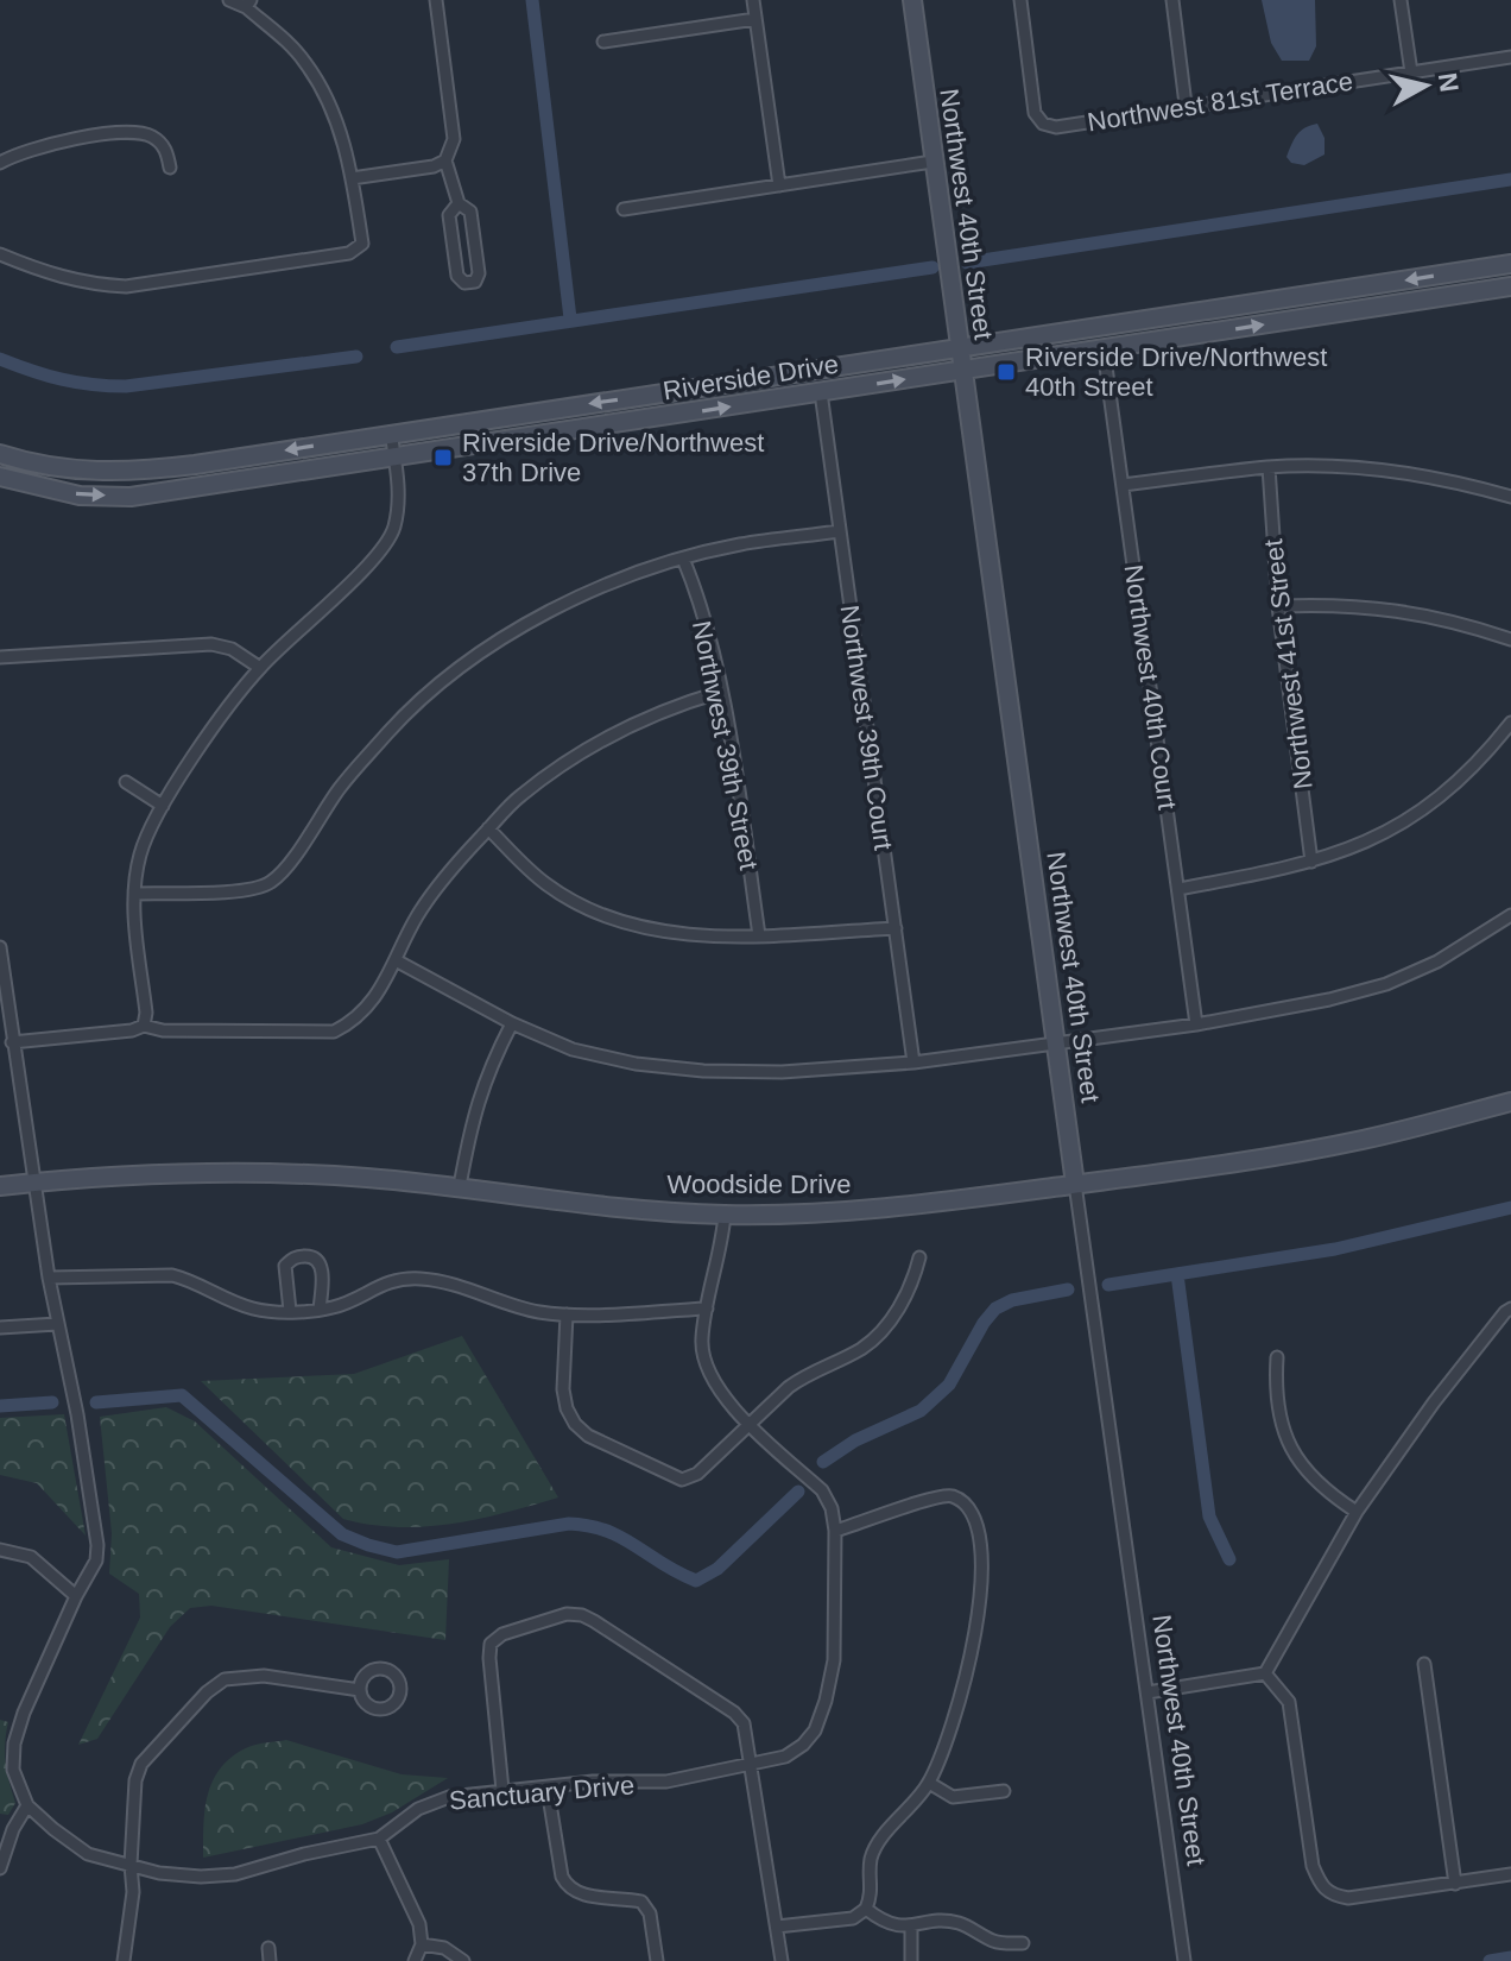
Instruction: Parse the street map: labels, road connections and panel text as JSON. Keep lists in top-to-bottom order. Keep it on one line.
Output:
{"streets":{"street":["Northwest 81st Terrace","Northwest 40th Street","Riverside Drive","Northwest 41st Street","Northwest 40th Court","Northwest 39th Court","Northwest 39th Street","Woodside Drive","Sanctuary Drive"]},"crossings":[["Northwest 40th Street","Riverside Drive"],["Northwest 40th Street","Woodside Drive"],["Riverside Drive","Northwest 40th Court"],["Riverside Drive","Northwest 39th Court"],["Woodside Drive","Sanctuary Drive"]],"places":{"transit":["Riverside Drive/Northwest 40th Street","Riverside Drive/Northwest 37th Drive"]},"north":"right"}
